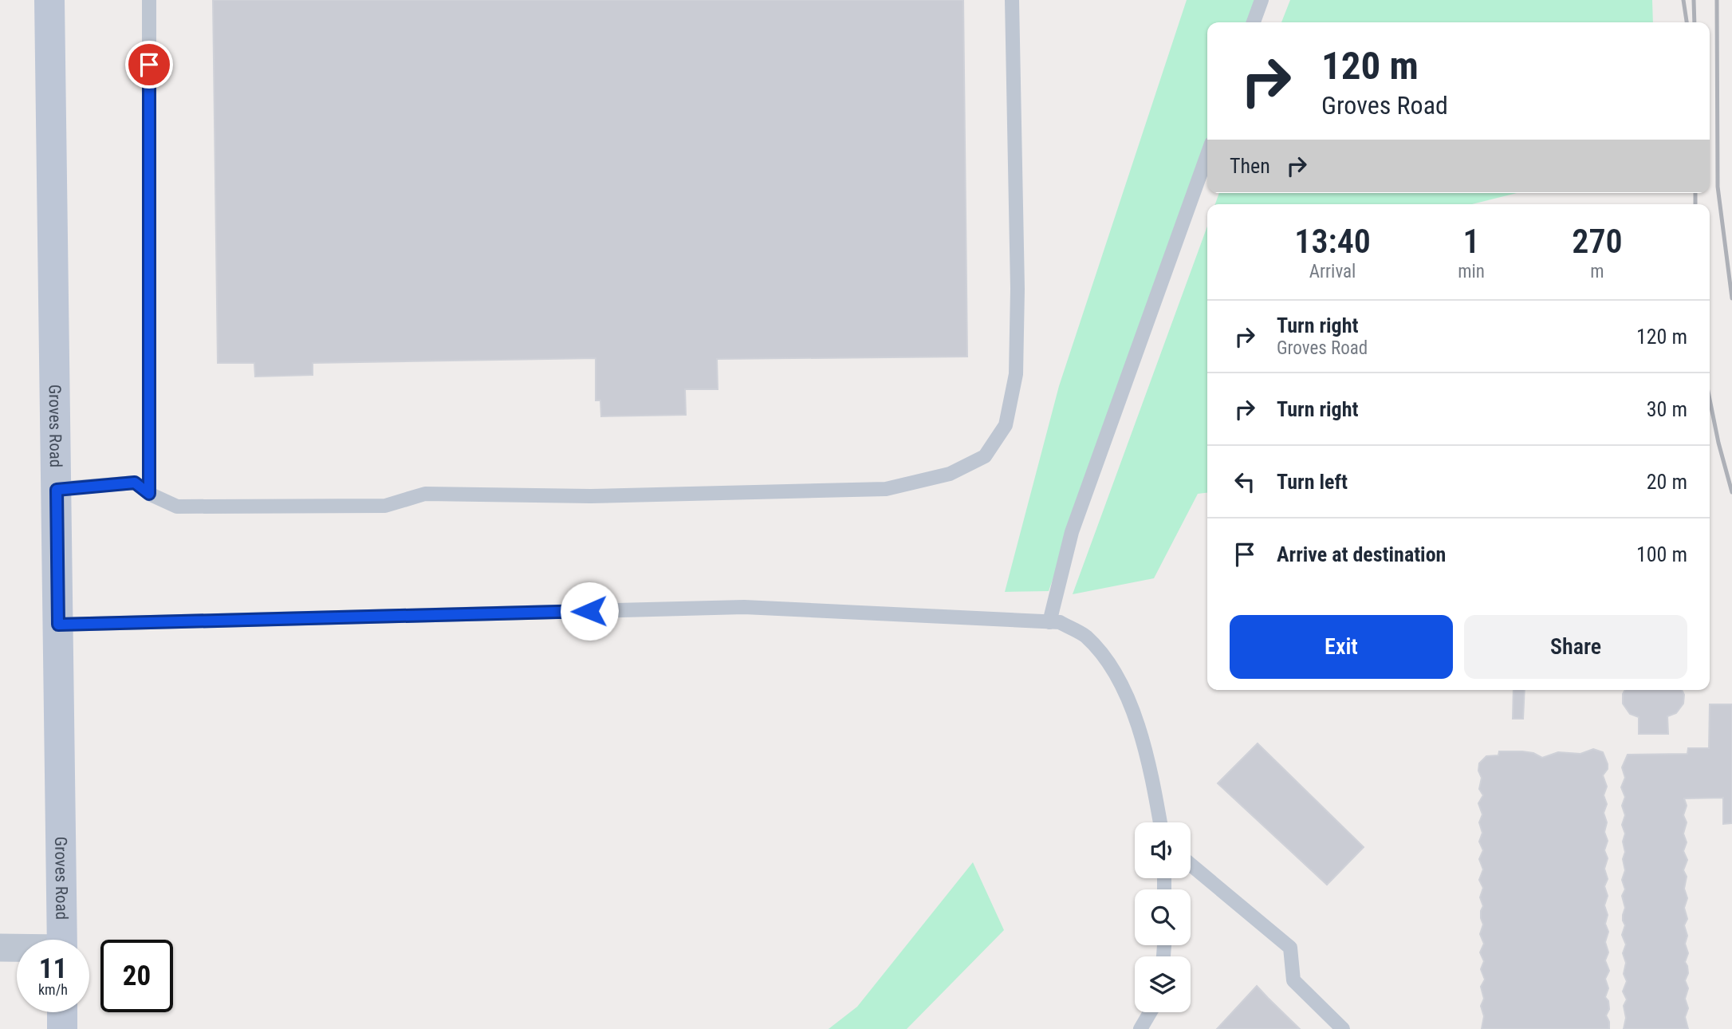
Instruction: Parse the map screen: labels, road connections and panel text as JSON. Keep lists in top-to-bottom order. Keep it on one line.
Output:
{"streets":{"street":["Groves Road"]},"page":{"turn":["120 m","Groves Road"],"then":"Then","eta":["13:40","Arrival","1","min","270","m"],"list":[{"name":"Turn right","note":"Groves Road","value":"120 m"},{"name":"Turn right","value":"30 m"},{"name":"Turn left","value":"20 m"},{"name":"Arrive at destination","value":"100 m"}],"buttons":["Exit","Share"],"speed":"11 km/h","limit":"20"}}
